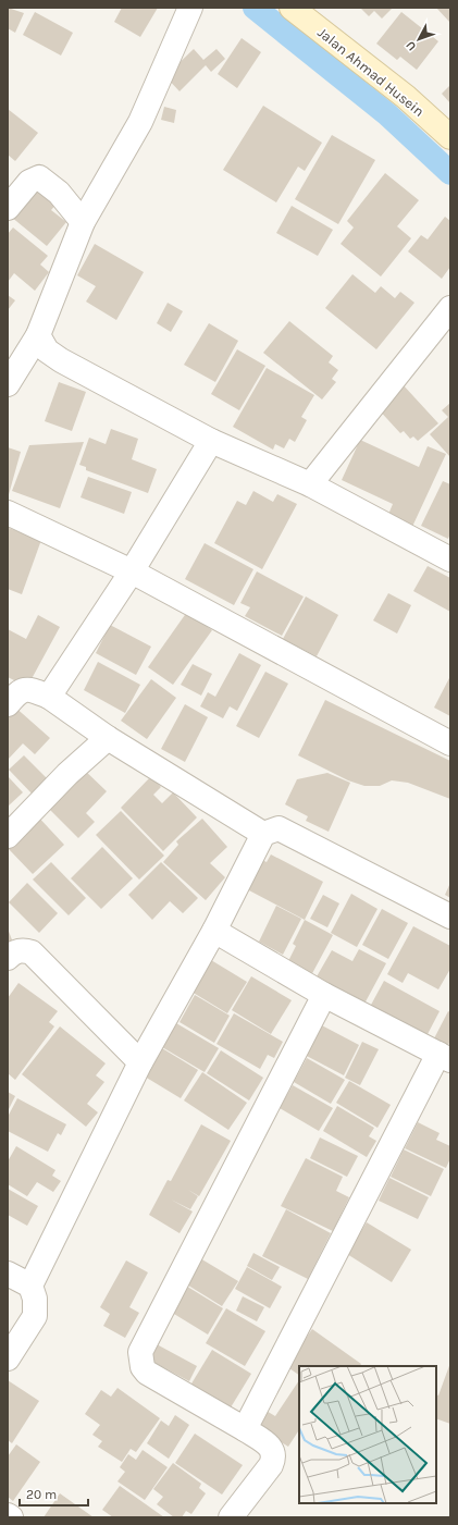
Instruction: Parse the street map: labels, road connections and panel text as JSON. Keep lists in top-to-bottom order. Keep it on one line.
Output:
{"streets":{"main road":["Jalan Ahmad Husein"]},"scale_bar":"20 m","north":"bottom left"}
